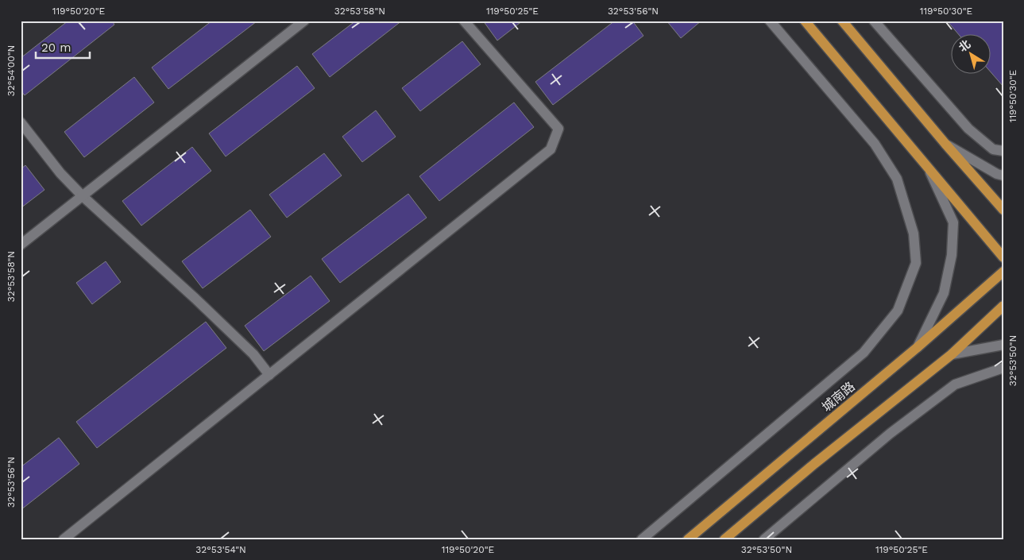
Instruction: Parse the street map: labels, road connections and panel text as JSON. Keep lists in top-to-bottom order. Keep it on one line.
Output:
{"streets":{"main road":["城南路"]},"scale_bar":"20 m","north":"top left","coordinates":["119°50'20\"E","32°53'58\"N","119°50'25\"E","32°53'56\"N","119°50'30\"E","32°54'00\"N","32°53'50\"N","32°53'54\"N"]}
